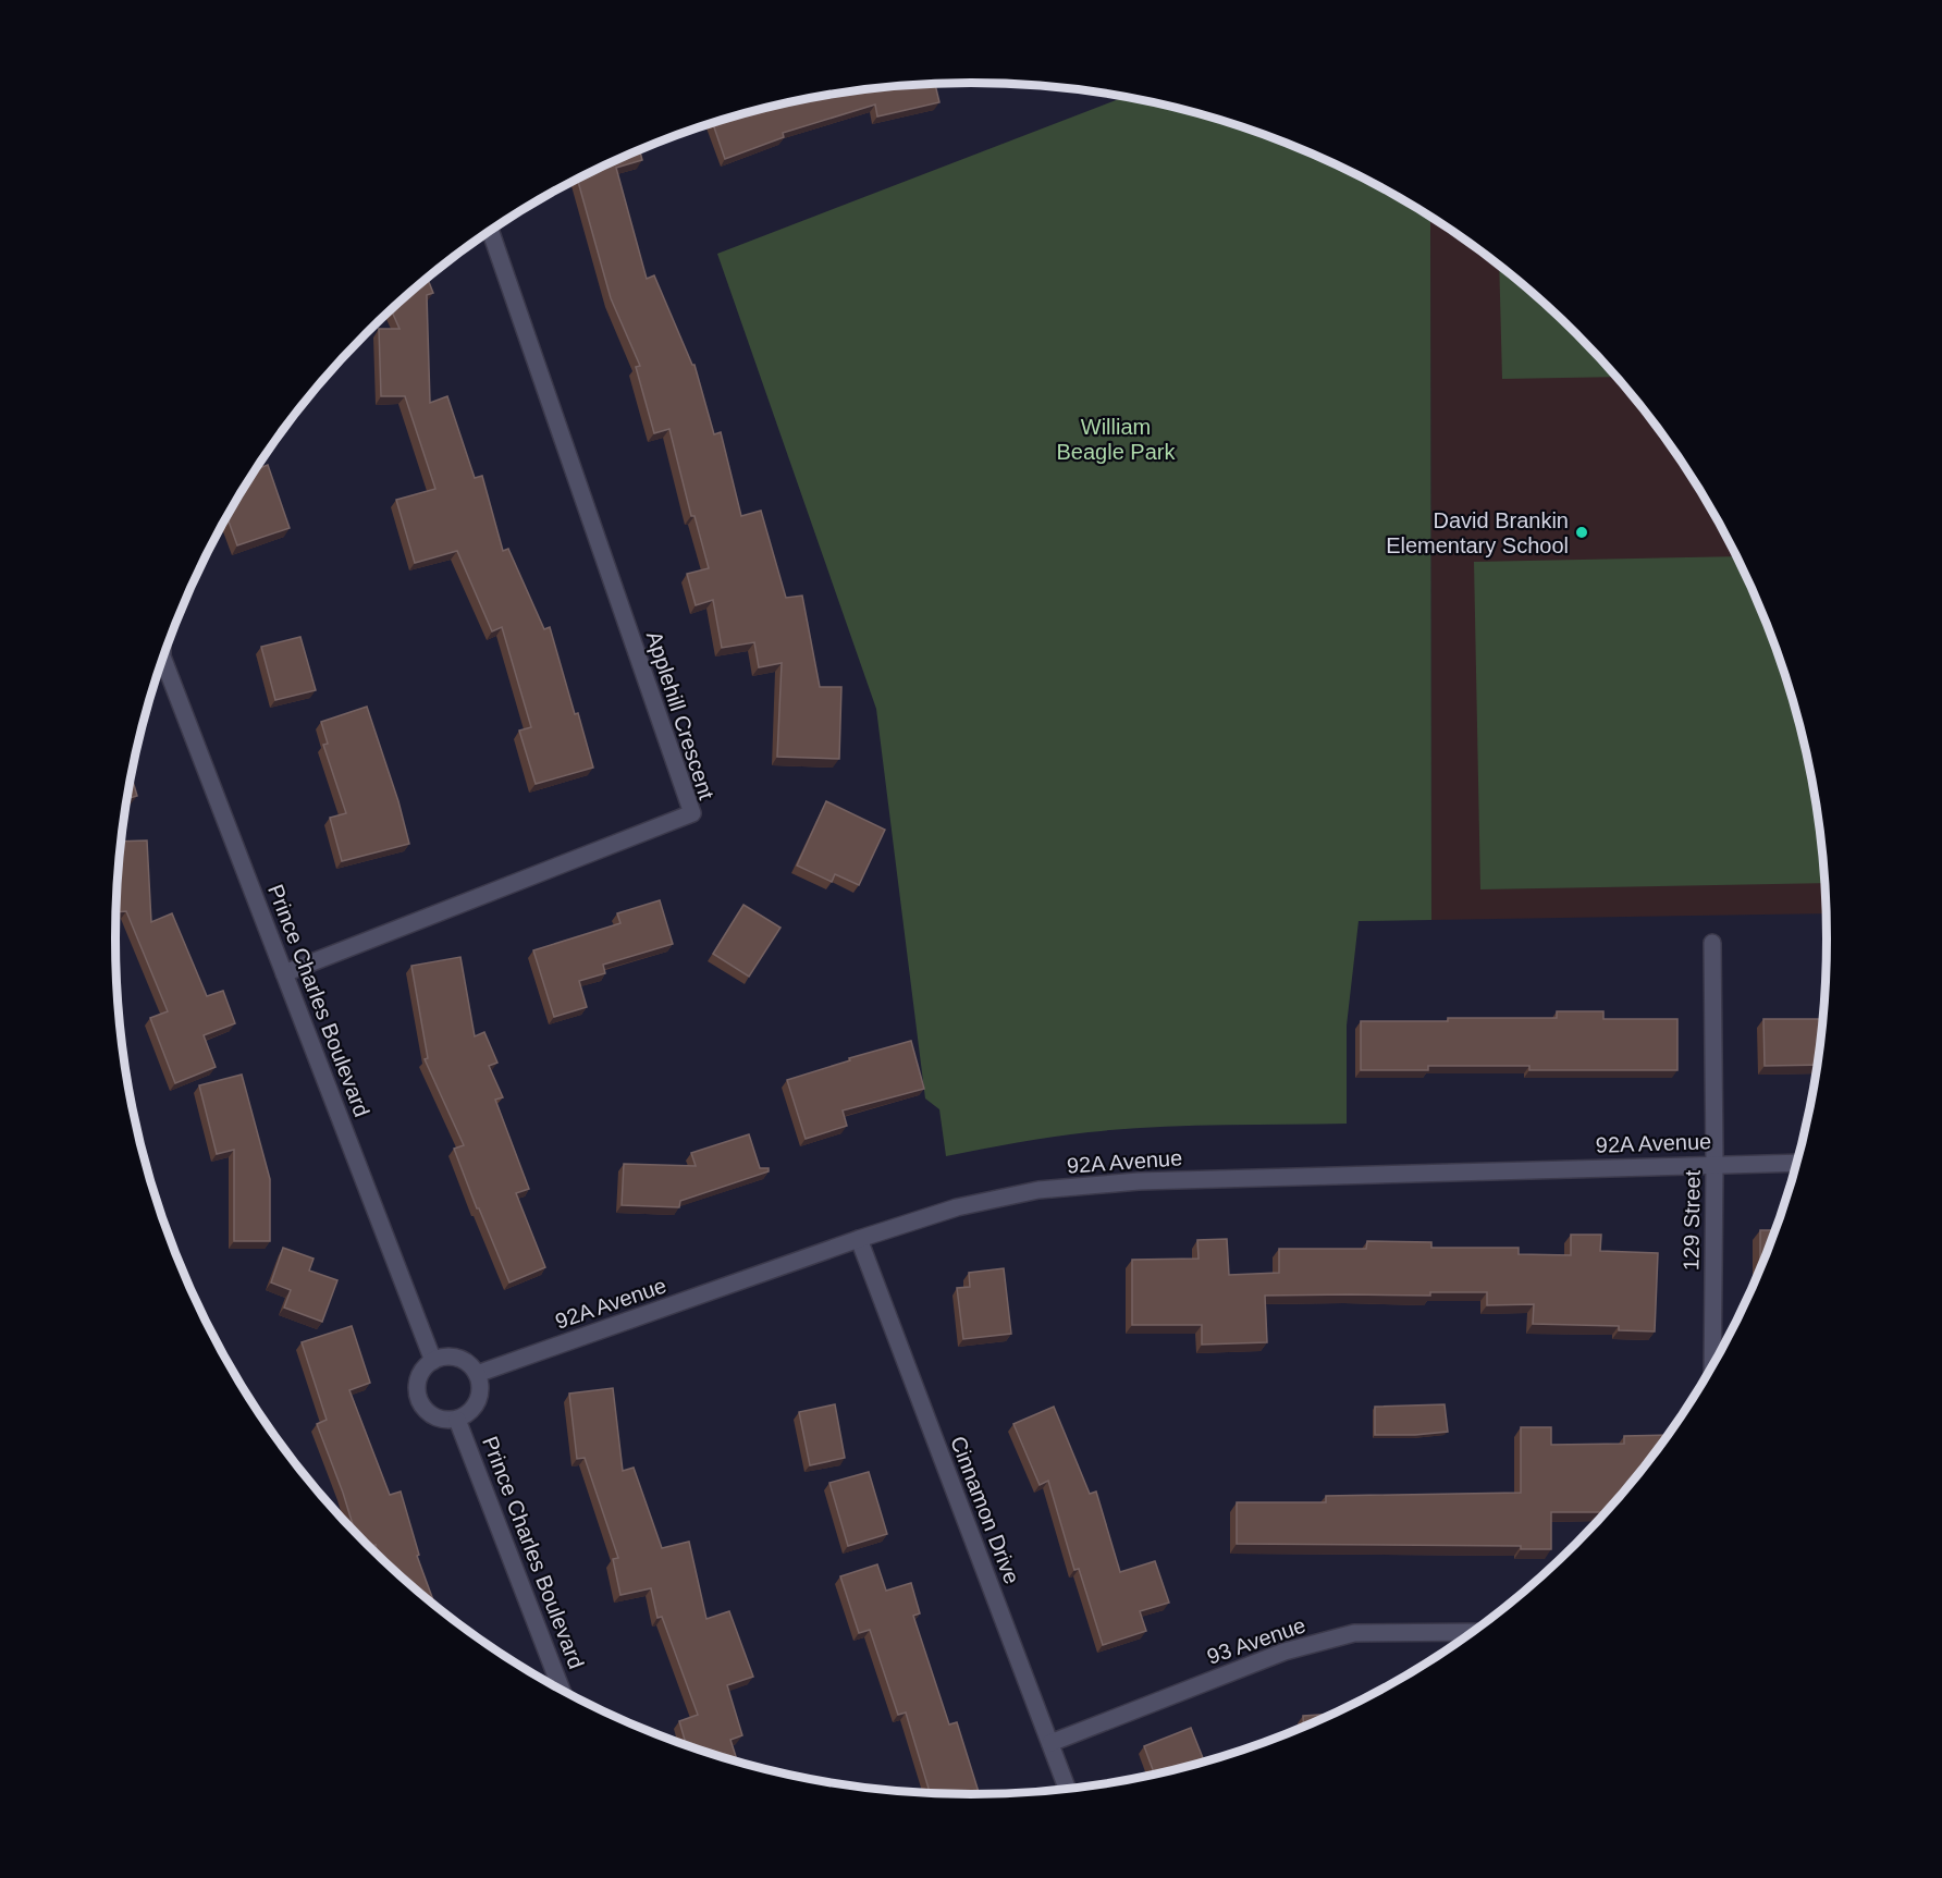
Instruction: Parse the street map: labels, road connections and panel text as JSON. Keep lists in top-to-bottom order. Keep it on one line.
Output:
{"streets":{"street":["Applehill Crescent","Prince Charles Boulevard","92A Avenue","129 Street","Cinnamon Drive","93 Avenue"]},"crossings":[["Applehill Crescent","Prince Charles Boulevard"],["Prince Charles Boulevard","92A Avenue"],["92A Avenue","129 Street"],["92A Avenue","Cinnamon Drive"],["Cinnamon Drive","93 Avenue"]],"parks":["William Beagle Park"],"places":["David Brankin Elementary School"]}
